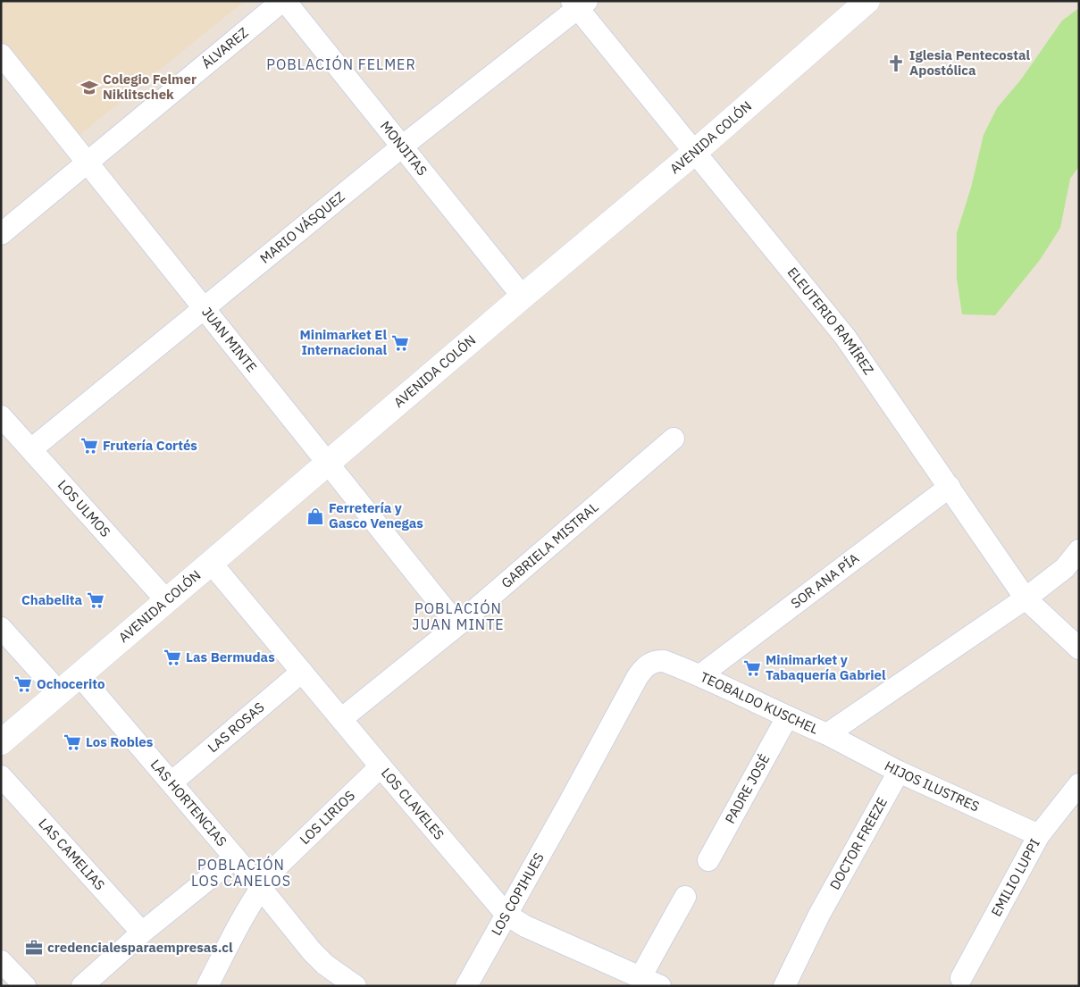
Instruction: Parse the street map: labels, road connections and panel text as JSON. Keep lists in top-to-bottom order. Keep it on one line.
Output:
{"streets":{"main road":["AVENIDA COLÓN"],"street":["ÁLVAREZ","MONJITAS","MARIO VÁSQUEZ","ELEUTERIO RAMÍREZ","JUAN MINTE","LOS ULMOS","GABRIELA MISTRAL","SOR ANA PÍA","TEOBALDO KUSCHEL","LAS ROSAS","HIJOS ILUSTRES","PADRE JOSÉ","LAS HORTENCIAS","LOS CLAVELES","LOS LIRIOS","DOCTOR FREEZE","LAS CAMELIAS","EMILIO LUPPI","LOS COPIHUES"]},"crossings":[["ÁLVAREZ","MONJITAS"],["ÁLVAREZ","JUAN MINTE"],["AVENIDA COLÓN","MONJITAS"],["AVENIDA COLÓN","ELEUTERIO RAMÍREZ"],["AVENIDA COLÓN","JUAN MINTE"],["AVENIDA COLÓN","LOS ULMOS"],["AVENIDA COLÓN","LAS HORTENCIAS"],["AVENIDA COLÓN","LOS CLAVELES"],["MONJITAS","MARIO VÁSQUEZ"],["MARIO VÁSQUEZ","ELEUTERIO RAMÍREZ"],["MARIO VÁSQUEZ","JUAN MINTE"],["MARIO VÁSQUEZ","LOS ULMOS"],["ELEUTERIO RAMÍREZ","SOR ANA PÍA"],["ELEUTERIO RAMÍREZ","TEOBALDO KUSCHEL"],["JUAN MINTE","GABRIELA MISTRAL"],["GABRIELA MISTRAL","LOS CLAVELES"],["SOR ANA PÍA","TEOBALDO KUSCHEL"],["TEOBALDO KUSCHEL","HIJOS ILUSTRES"],["TEOBALDO KUSCHEL","PADRE JOSÉ"],["TEOBALDO KUSCHEL","LOS COPIHUES"],["LAS ROSAS","LAS HORTENCIAS"],["LAS ROSAS","LOS CLAVELES"],["HIJOS ILUSTRES","DOCTOR FREEZE"],["HIJOS ILUSTRES","EMILIO LUPPI"],["LAS HORTENCIAS","LOS LIRIOS"],["LOS CLAVELES","LOS LIRIOS"],["LOS CLAVELES","LOS COPIHUES"]],"districts":["POBLACIÓN FELMER","POBLACIÓN JUAN MINTE","POBLACIÓN LOS CANELOS"],"places":{"church":["Iglesia Pentecostal Apostólica"],"school or university":["Colegio Felmer Niklitschek"],"supermarket":["Minimarket El Internacional","Frutería Cortés","Chabelita","Las Bermudas","Minimarket y Tabaquería Gabriel","Ochocerito","Los Robles"],"shop":["Ferretería y Gasco Venegas"],"office":["credencialesparaempresas.cl"]}}
